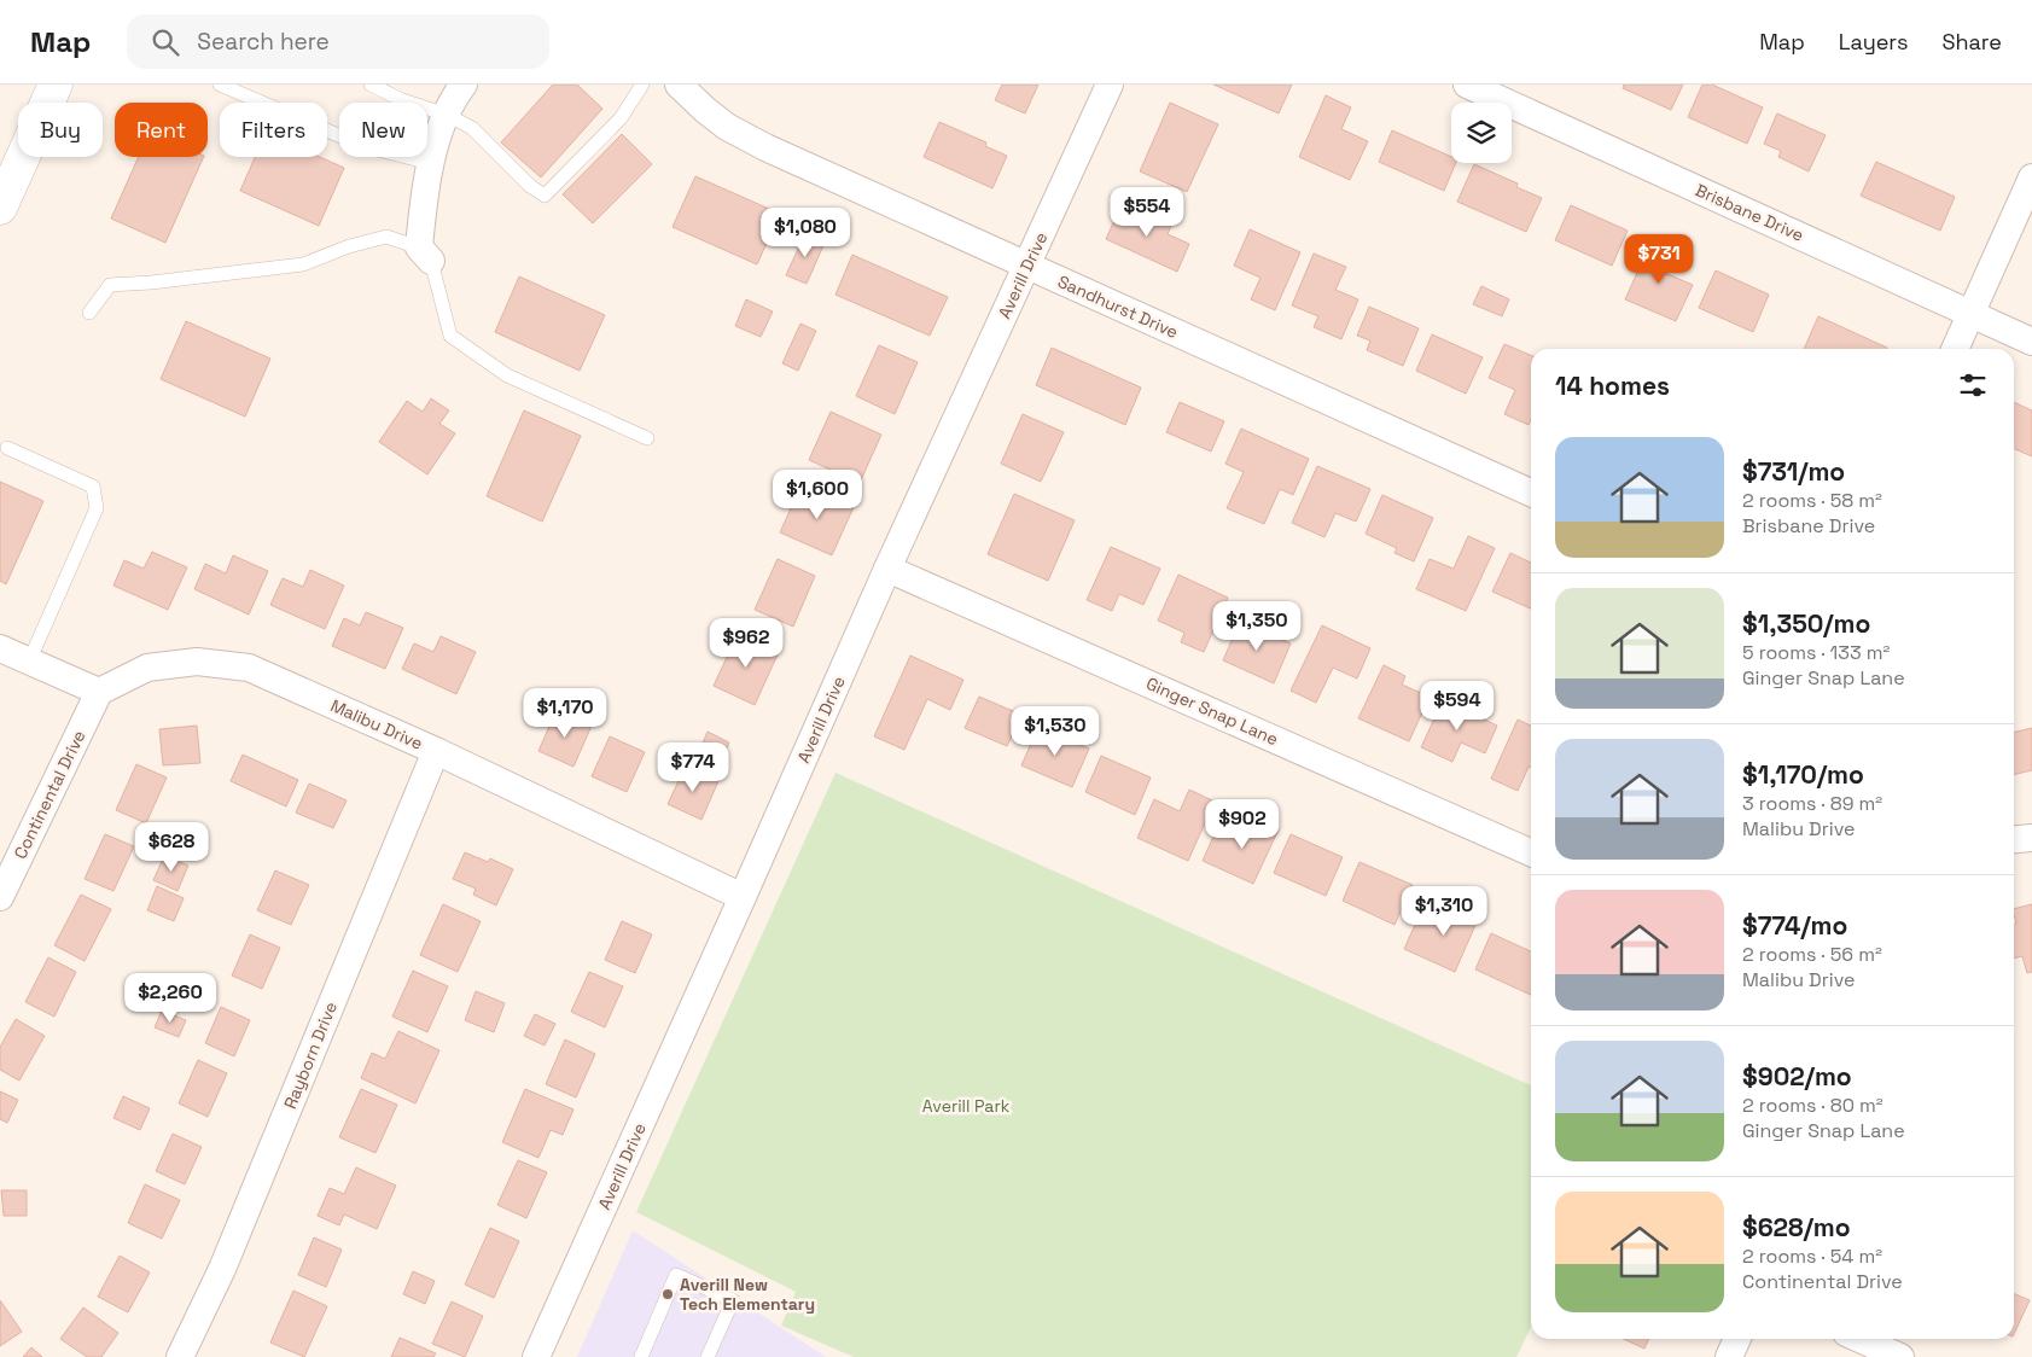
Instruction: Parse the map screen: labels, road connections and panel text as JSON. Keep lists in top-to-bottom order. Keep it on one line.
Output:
{"streets":{"street":["Brisbane Drive","Averill Drive","Sandhurst Drive","Ginger Snap Lane","Malibu Drive","Continental Drive","Rayborn Drive"]},"crossings":[["Averill Drive","Sandhurst Drive"],["Averill Drive","Ginger Snap Lane"],["Averill Drive","Malibu Drive"],["Malibu Drive","Continental Drive"],["Malibu Drive","Rayborn Drive"]],"parks":["Averill Park"],"places":["Averill New Tech Elementary"],"page":{"header":"Map","search":"Search here","nav":["Map","Layers","Share"],"chip":["Buy","Rent","Filters","New"],"price":["$554","$1,080","$731","$1,600","$1,350","$962","$594","$1,170","$1,530","$774","$902","$628","$1,310","$2,260"],"heading":"14 homes","list":[{"name":"$731/mo","note":"2 rooms · 58 m² · Brisbane Drive"},{"name":"$1,350/mo","note":"5 rooms · 133 m² · Ginger Snap Lane"},{"name":"$1,170/mo","note":"3 rooms · 89 m² · Malibu Drive"},{"name":"$774/mo","note":"2 rooms · 56 m² · Malibu Drive"},{"name":"$902/mo","note":"2 rooms · 80 m² · Ginger Snap Lane"},{"name":"$628/mo","note":"2 rooms · 54 m² · Continental Drive"}]}}
